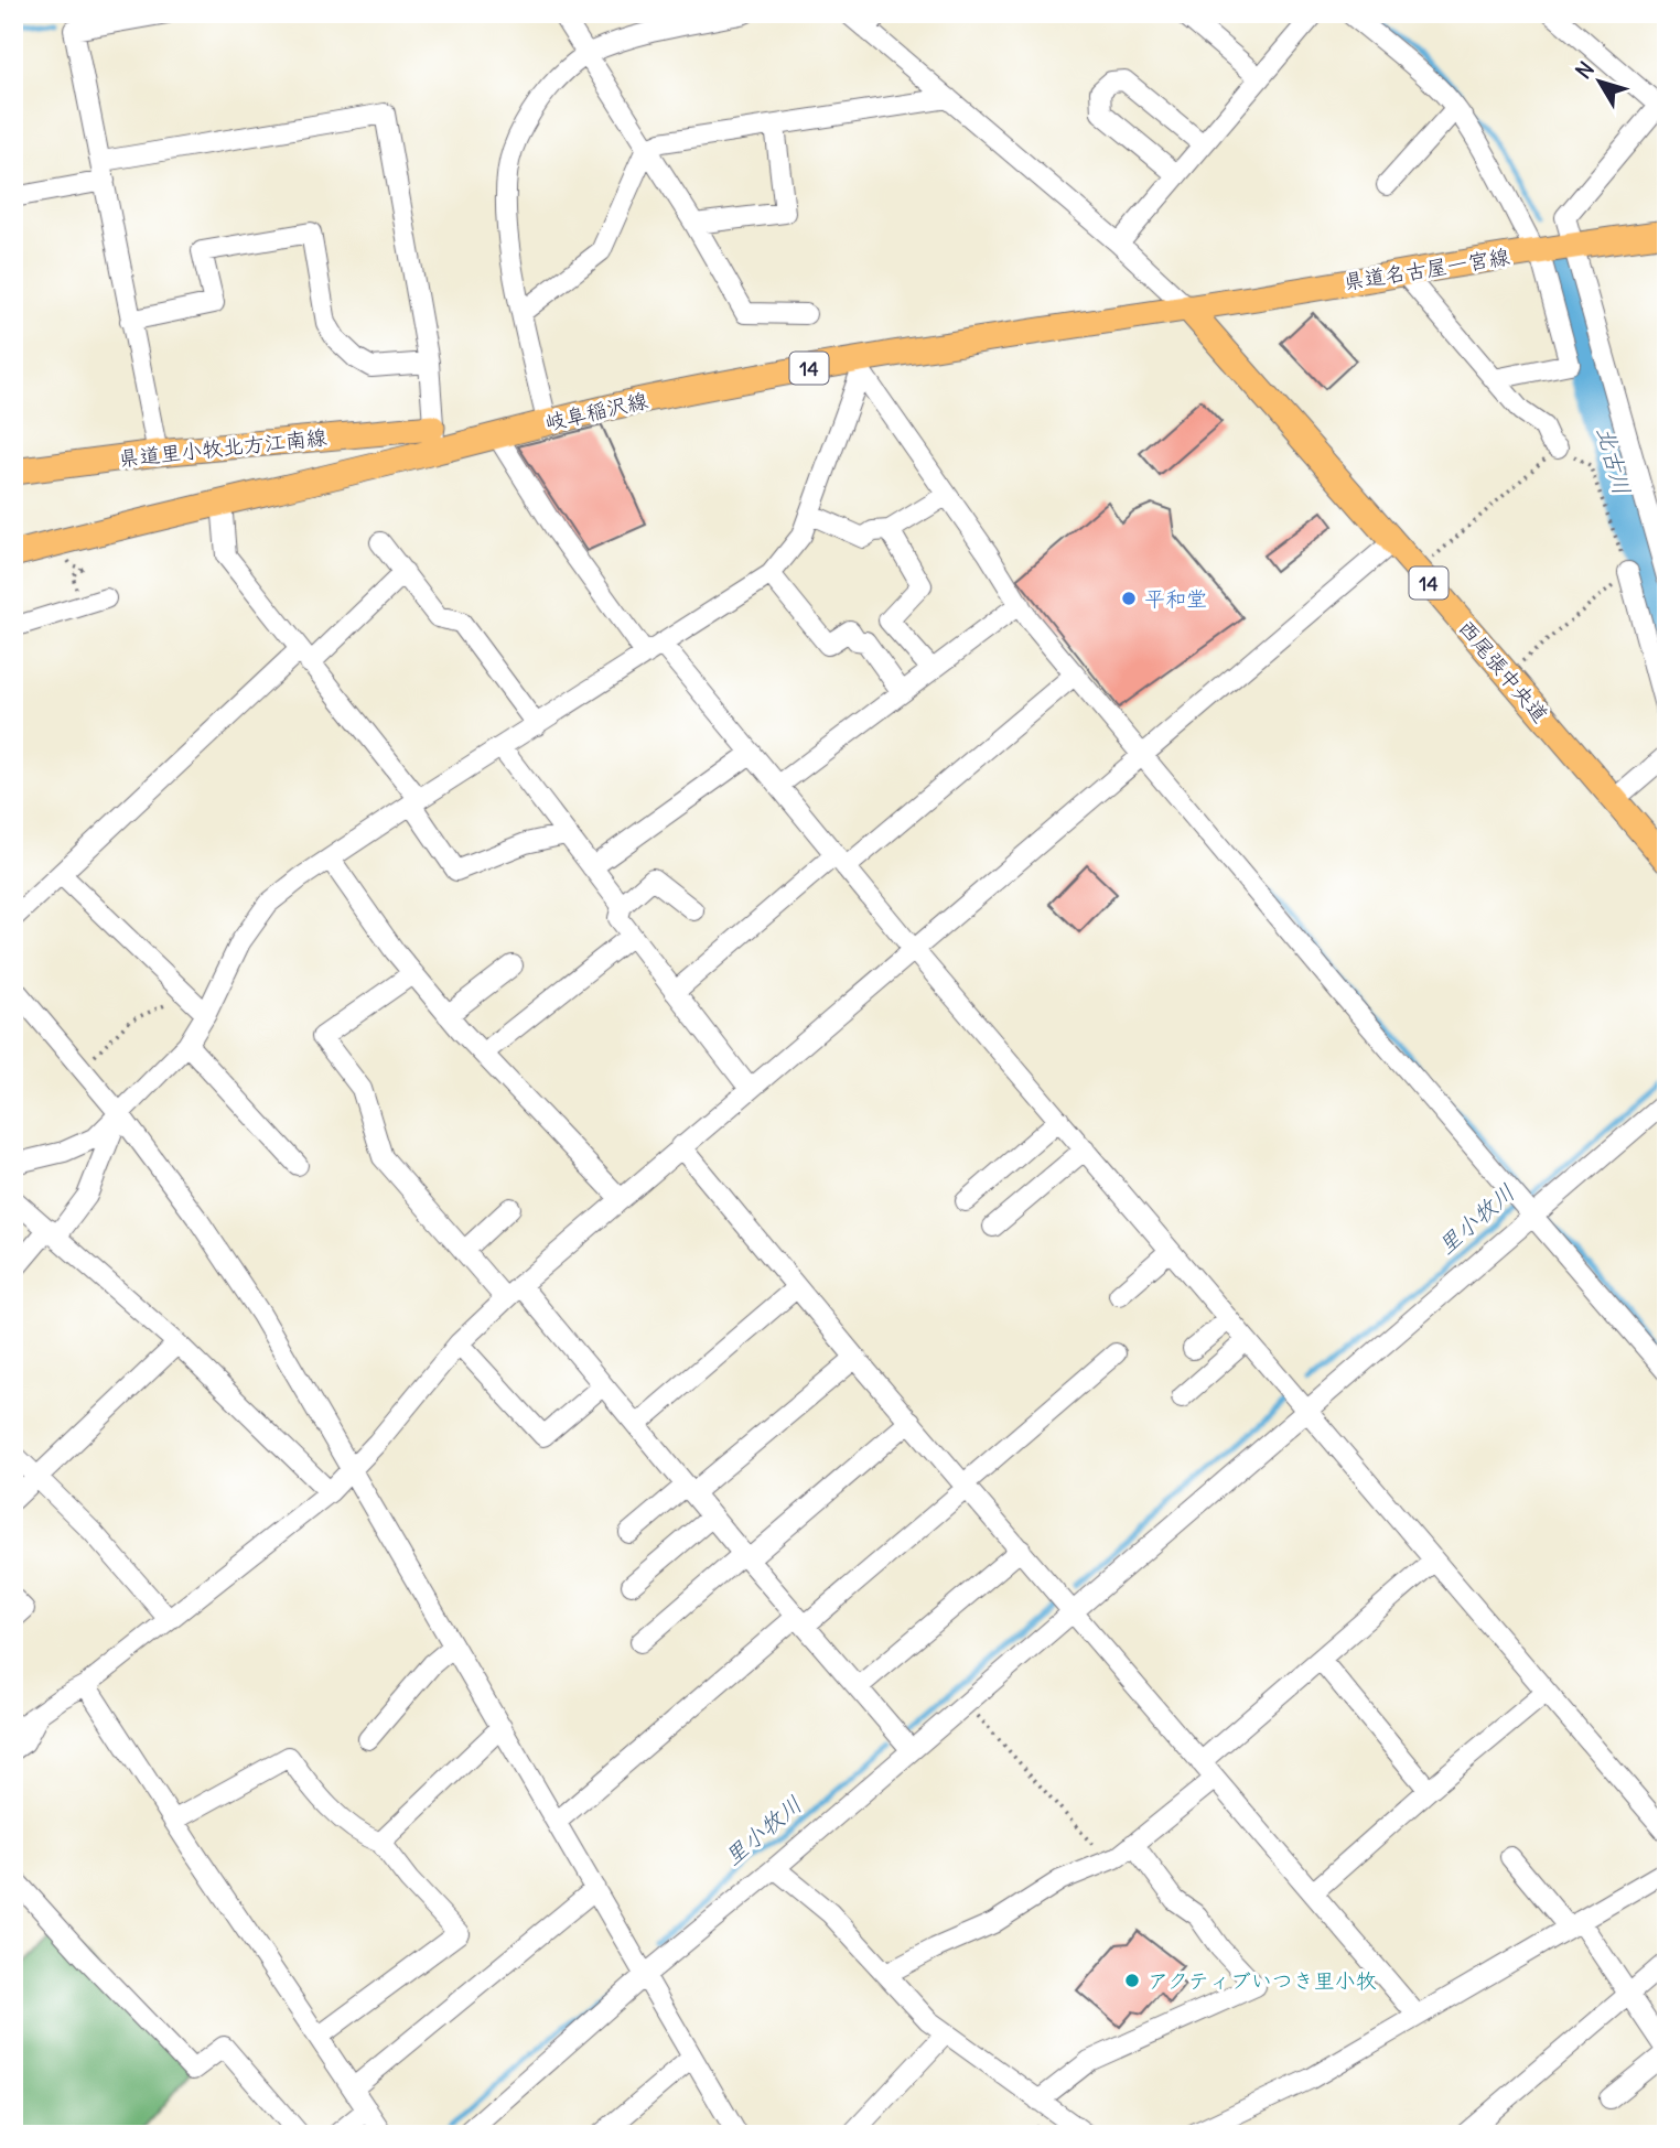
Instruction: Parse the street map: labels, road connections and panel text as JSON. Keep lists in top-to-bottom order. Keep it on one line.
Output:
{"streets":{"main road":["県道名古屋一宮線","14","岐阜稲沢線","県道里小牧北方江南線","西尾張中央道"]},"crossings":[["県道名古屋一宮線","14"],["県道名古屋一宮線","岐阜稲沢線"],["県道名古屋一宮線","西尾張中央道"],["14","岐阜稲沢線"],["14","西尾張中央道"],["岐阜稲沢線","県道里小牧北方江南線"],["岐阜稲沢線","西尾張中央道"]],"water":["北古川","里小牧川"],"places":["平和堂","アクティブいつき里小牧"],"north":"top left"}
